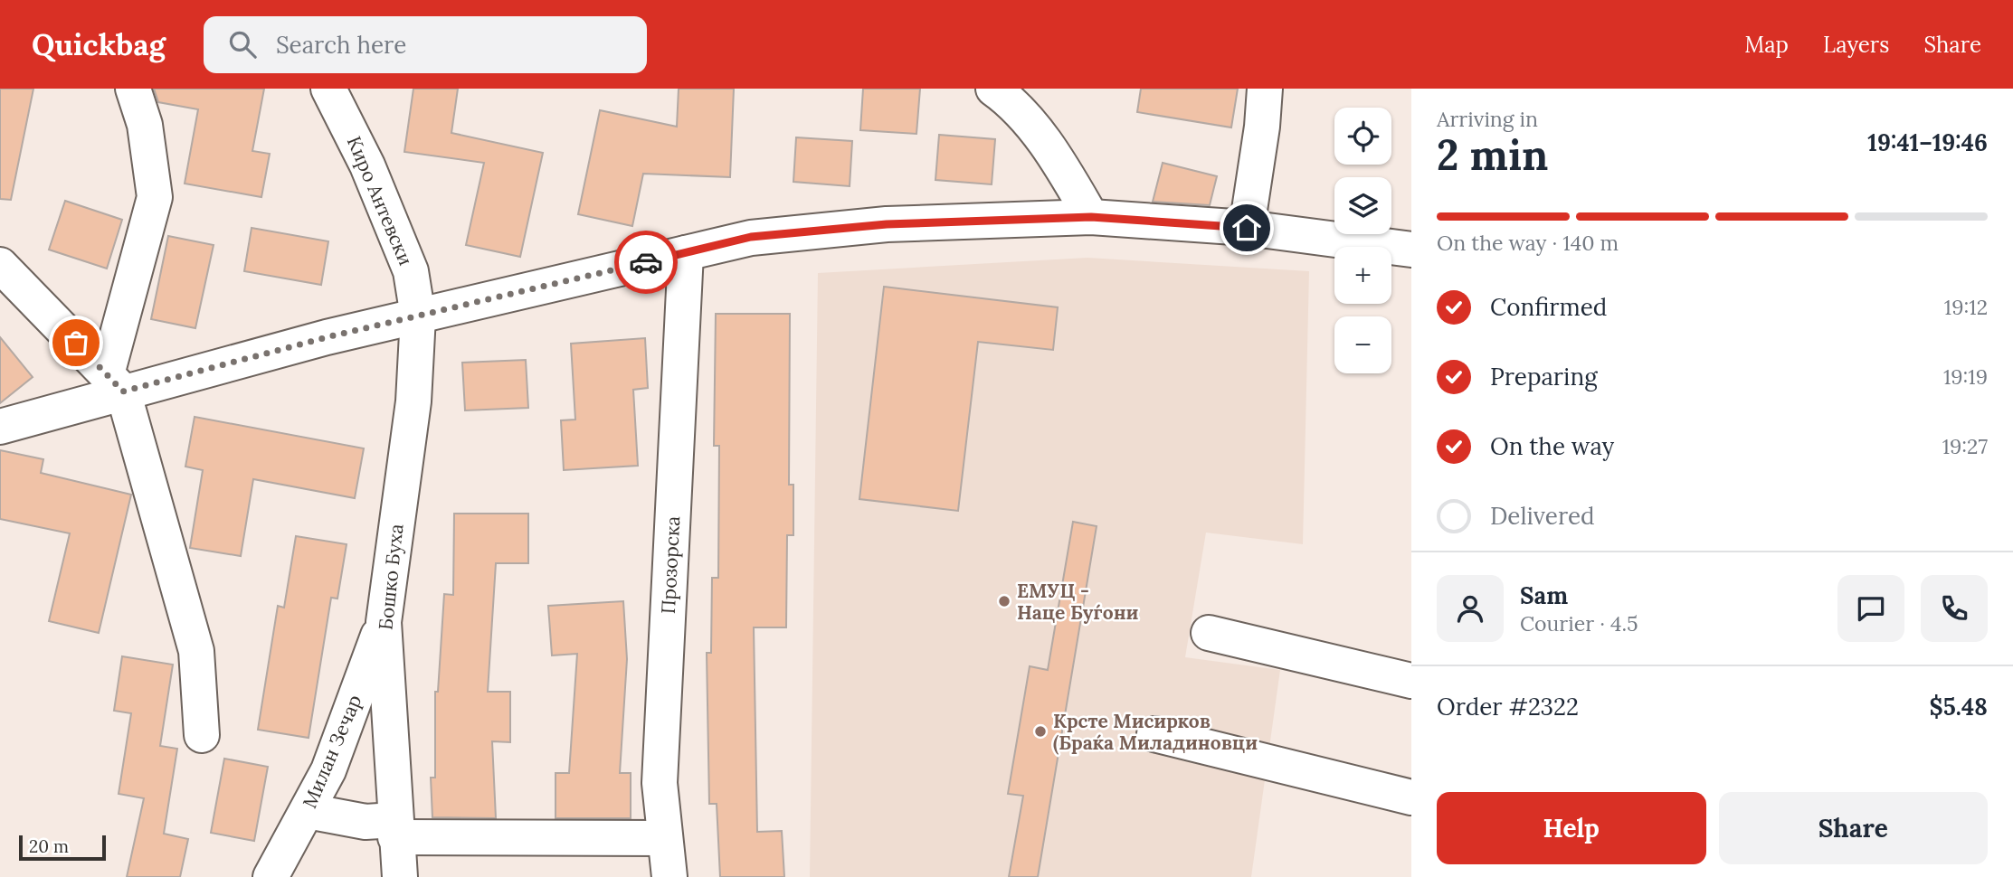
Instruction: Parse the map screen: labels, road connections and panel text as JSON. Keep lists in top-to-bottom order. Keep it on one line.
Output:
{"streets":{"street":["Киро Антевски","Прозорска","Бошко Буха","Милан Зечар"]},"crossings":[["Киро Антевски","Бошко Буха"],["Бошко Буха","Милан Зечар"]],"places":["ЕМУЦ - Наце Буѓони","Крсте Мисирков (Браќа Миладиновци"],"scale_bar":"20 m","page":{"header":"Quickbag","search":"Search here","nav":["Map","Layers","Share"],"heading":["2 min","Arriving in","19:41–19:46"],"panel":["Sam","Courier · 4.5","Order #2322","$5.48"],"map_buttons":["+","−"],"bar":"On the way · 140 m","list":[["Confirmed","19:12"],["Preparing","19:19"],["On the way","19:27"],"Delivered"],"buttons":["Help","Share"],"scale":"20 m"}}
